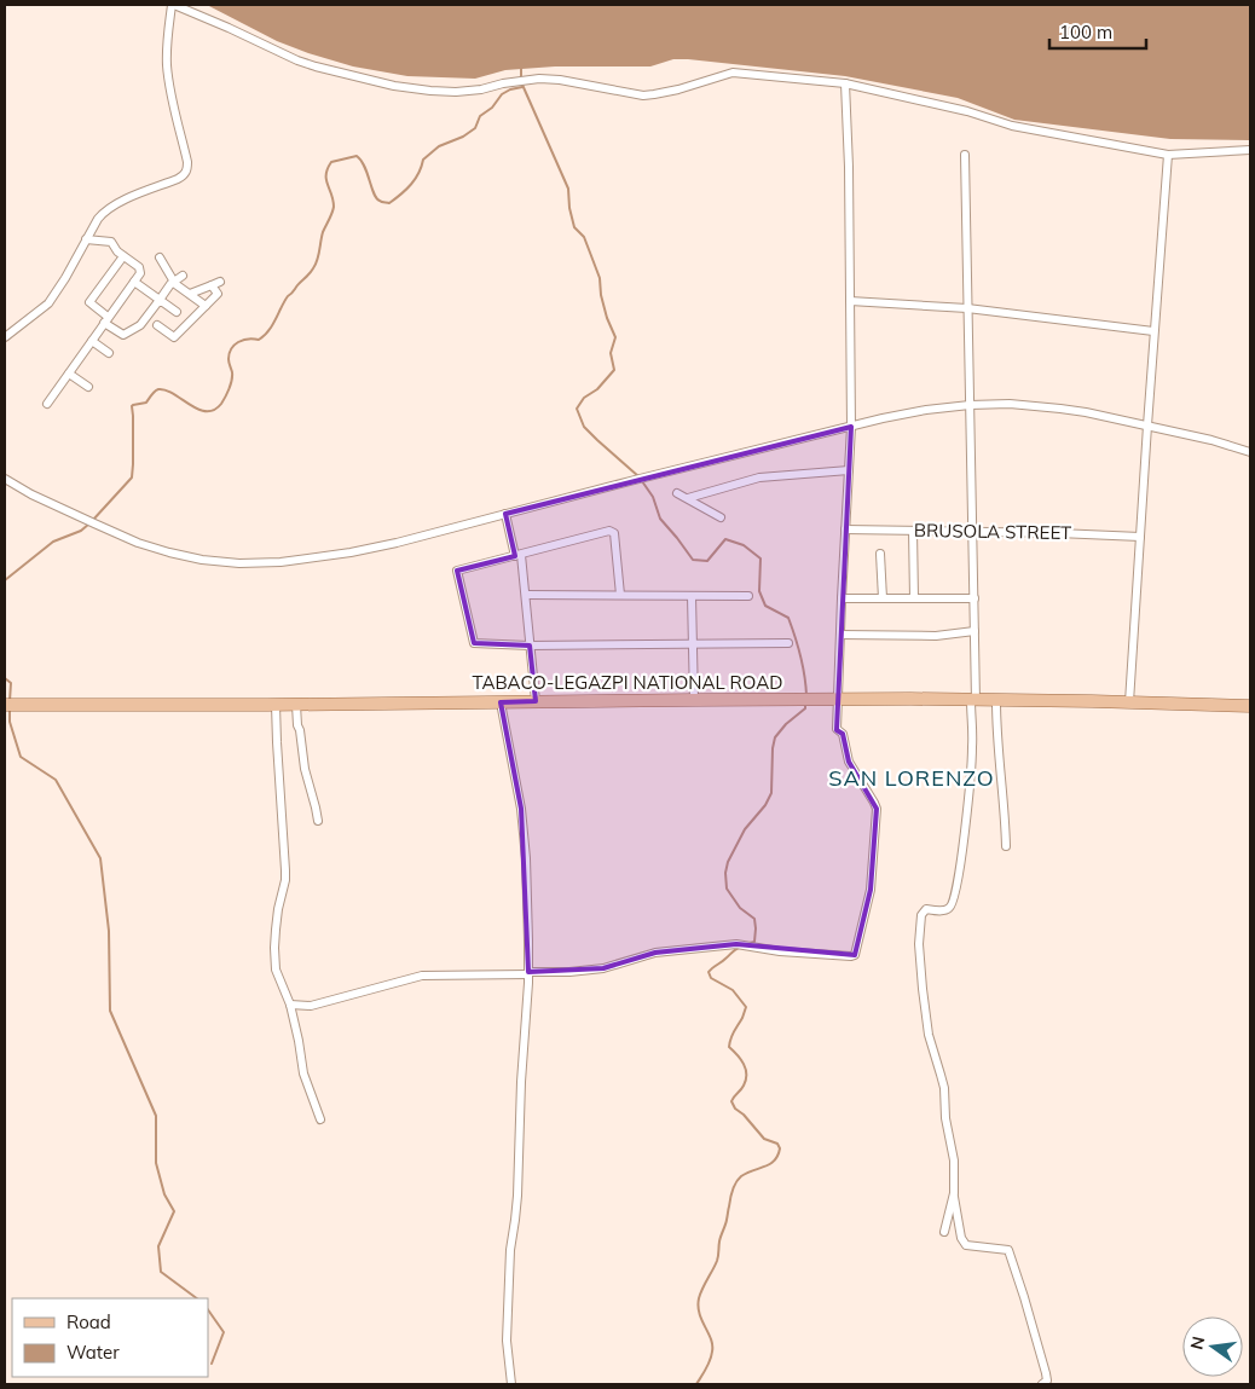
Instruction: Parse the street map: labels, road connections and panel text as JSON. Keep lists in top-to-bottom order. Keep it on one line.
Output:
{"streets":{"main road":["TABACO-LEGAZPI NATIONAL ROAD"],"street":["BRUSOLA STREET"]},"districts":["SAN LORENZO"],"legend":["Road","Water"],"scale_bar":"100 m","north":"left"}
